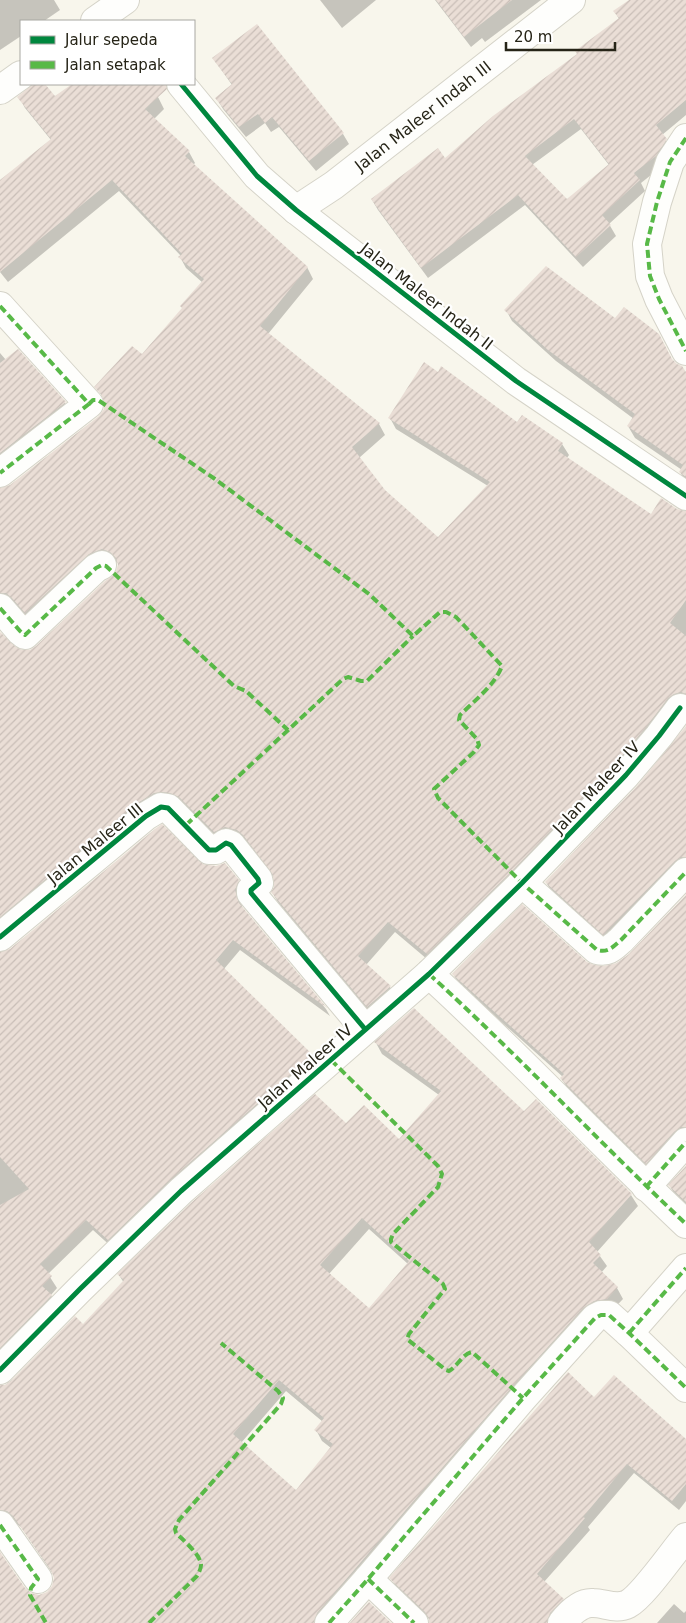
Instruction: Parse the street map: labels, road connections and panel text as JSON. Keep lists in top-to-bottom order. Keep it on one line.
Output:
{"streets":{"street":["Jalan Maleer Indah III","Jalan Maleer Indah II","Jalan Maleer IV","Jalan Maleer III"]},"crossings":[["Jalan Maleer Indah III","Jalan Maleer Indah II"],["Jalan Maleer IV","Jalan Maleer III"]],"legend":["Jalur sepeda","Jalan setapak"],"scale_bar":"20 m"}
